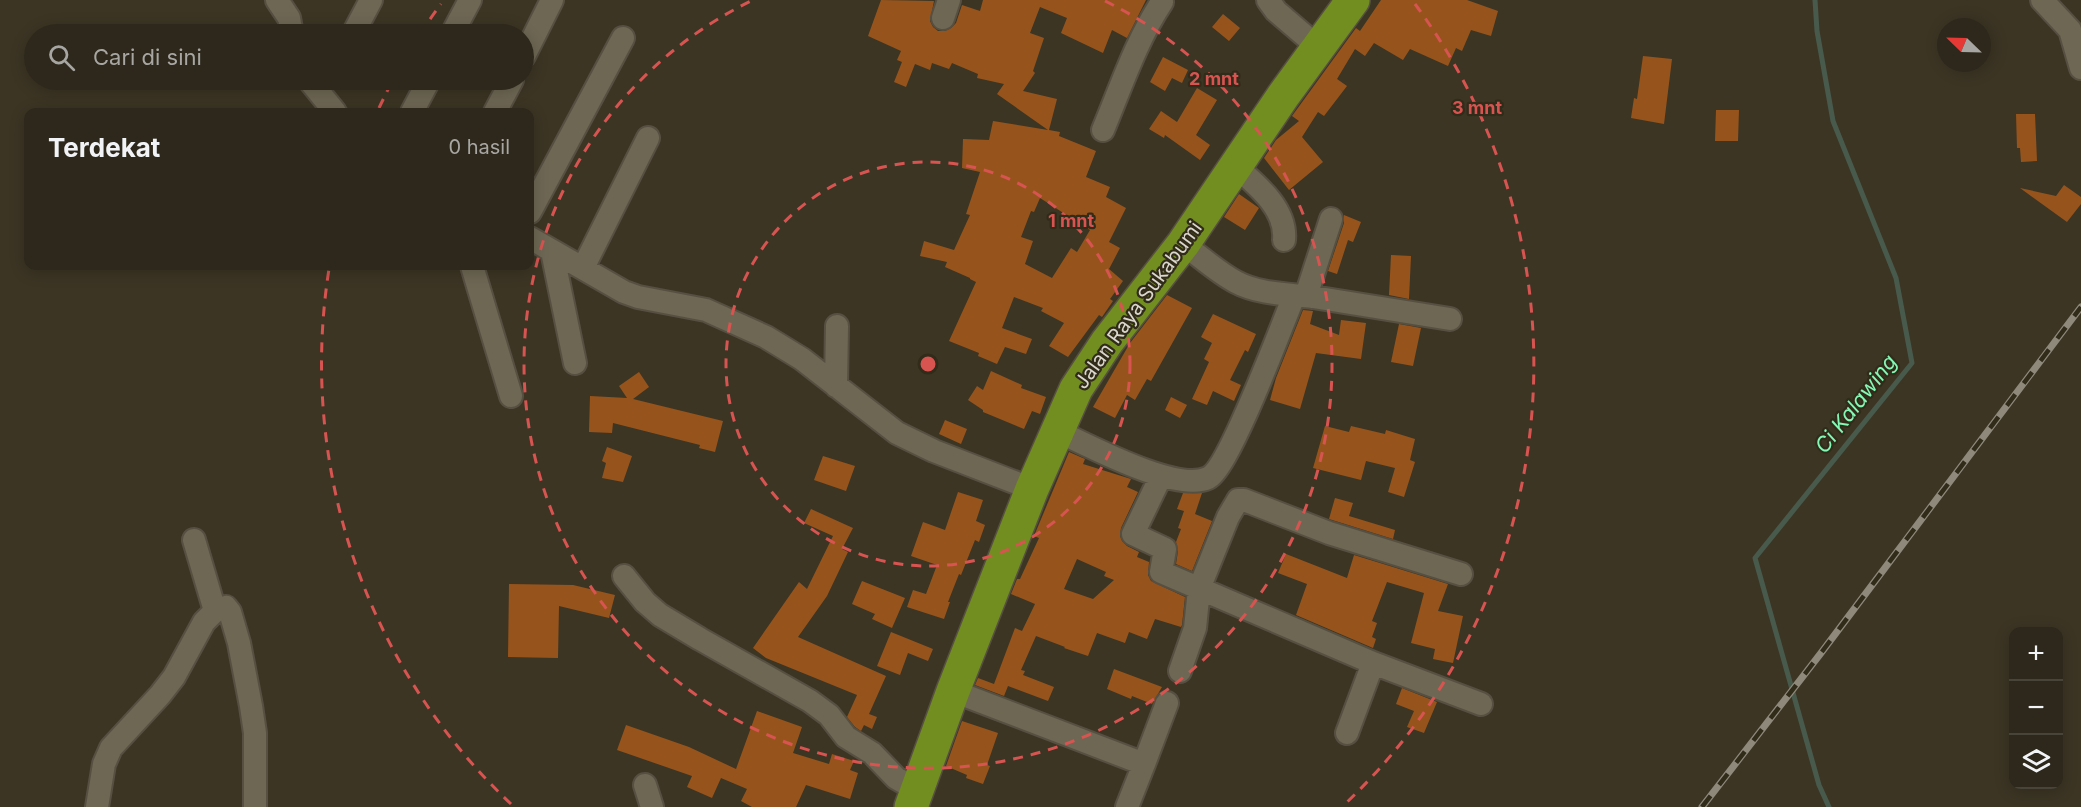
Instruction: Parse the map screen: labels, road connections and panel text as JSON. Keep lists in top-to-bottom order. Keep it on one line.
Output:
{"streets":{"highway":["Jalan Raya Sukabumi"]},"water":["Ci Kalawing"],"north":"top left","page":{"search":"Cari di sini","heading":["Terdekat","0 hasil"],"map_buttons":["+","−"]},"rings":["2 mnt","3 mnt","1 mnt"]}
